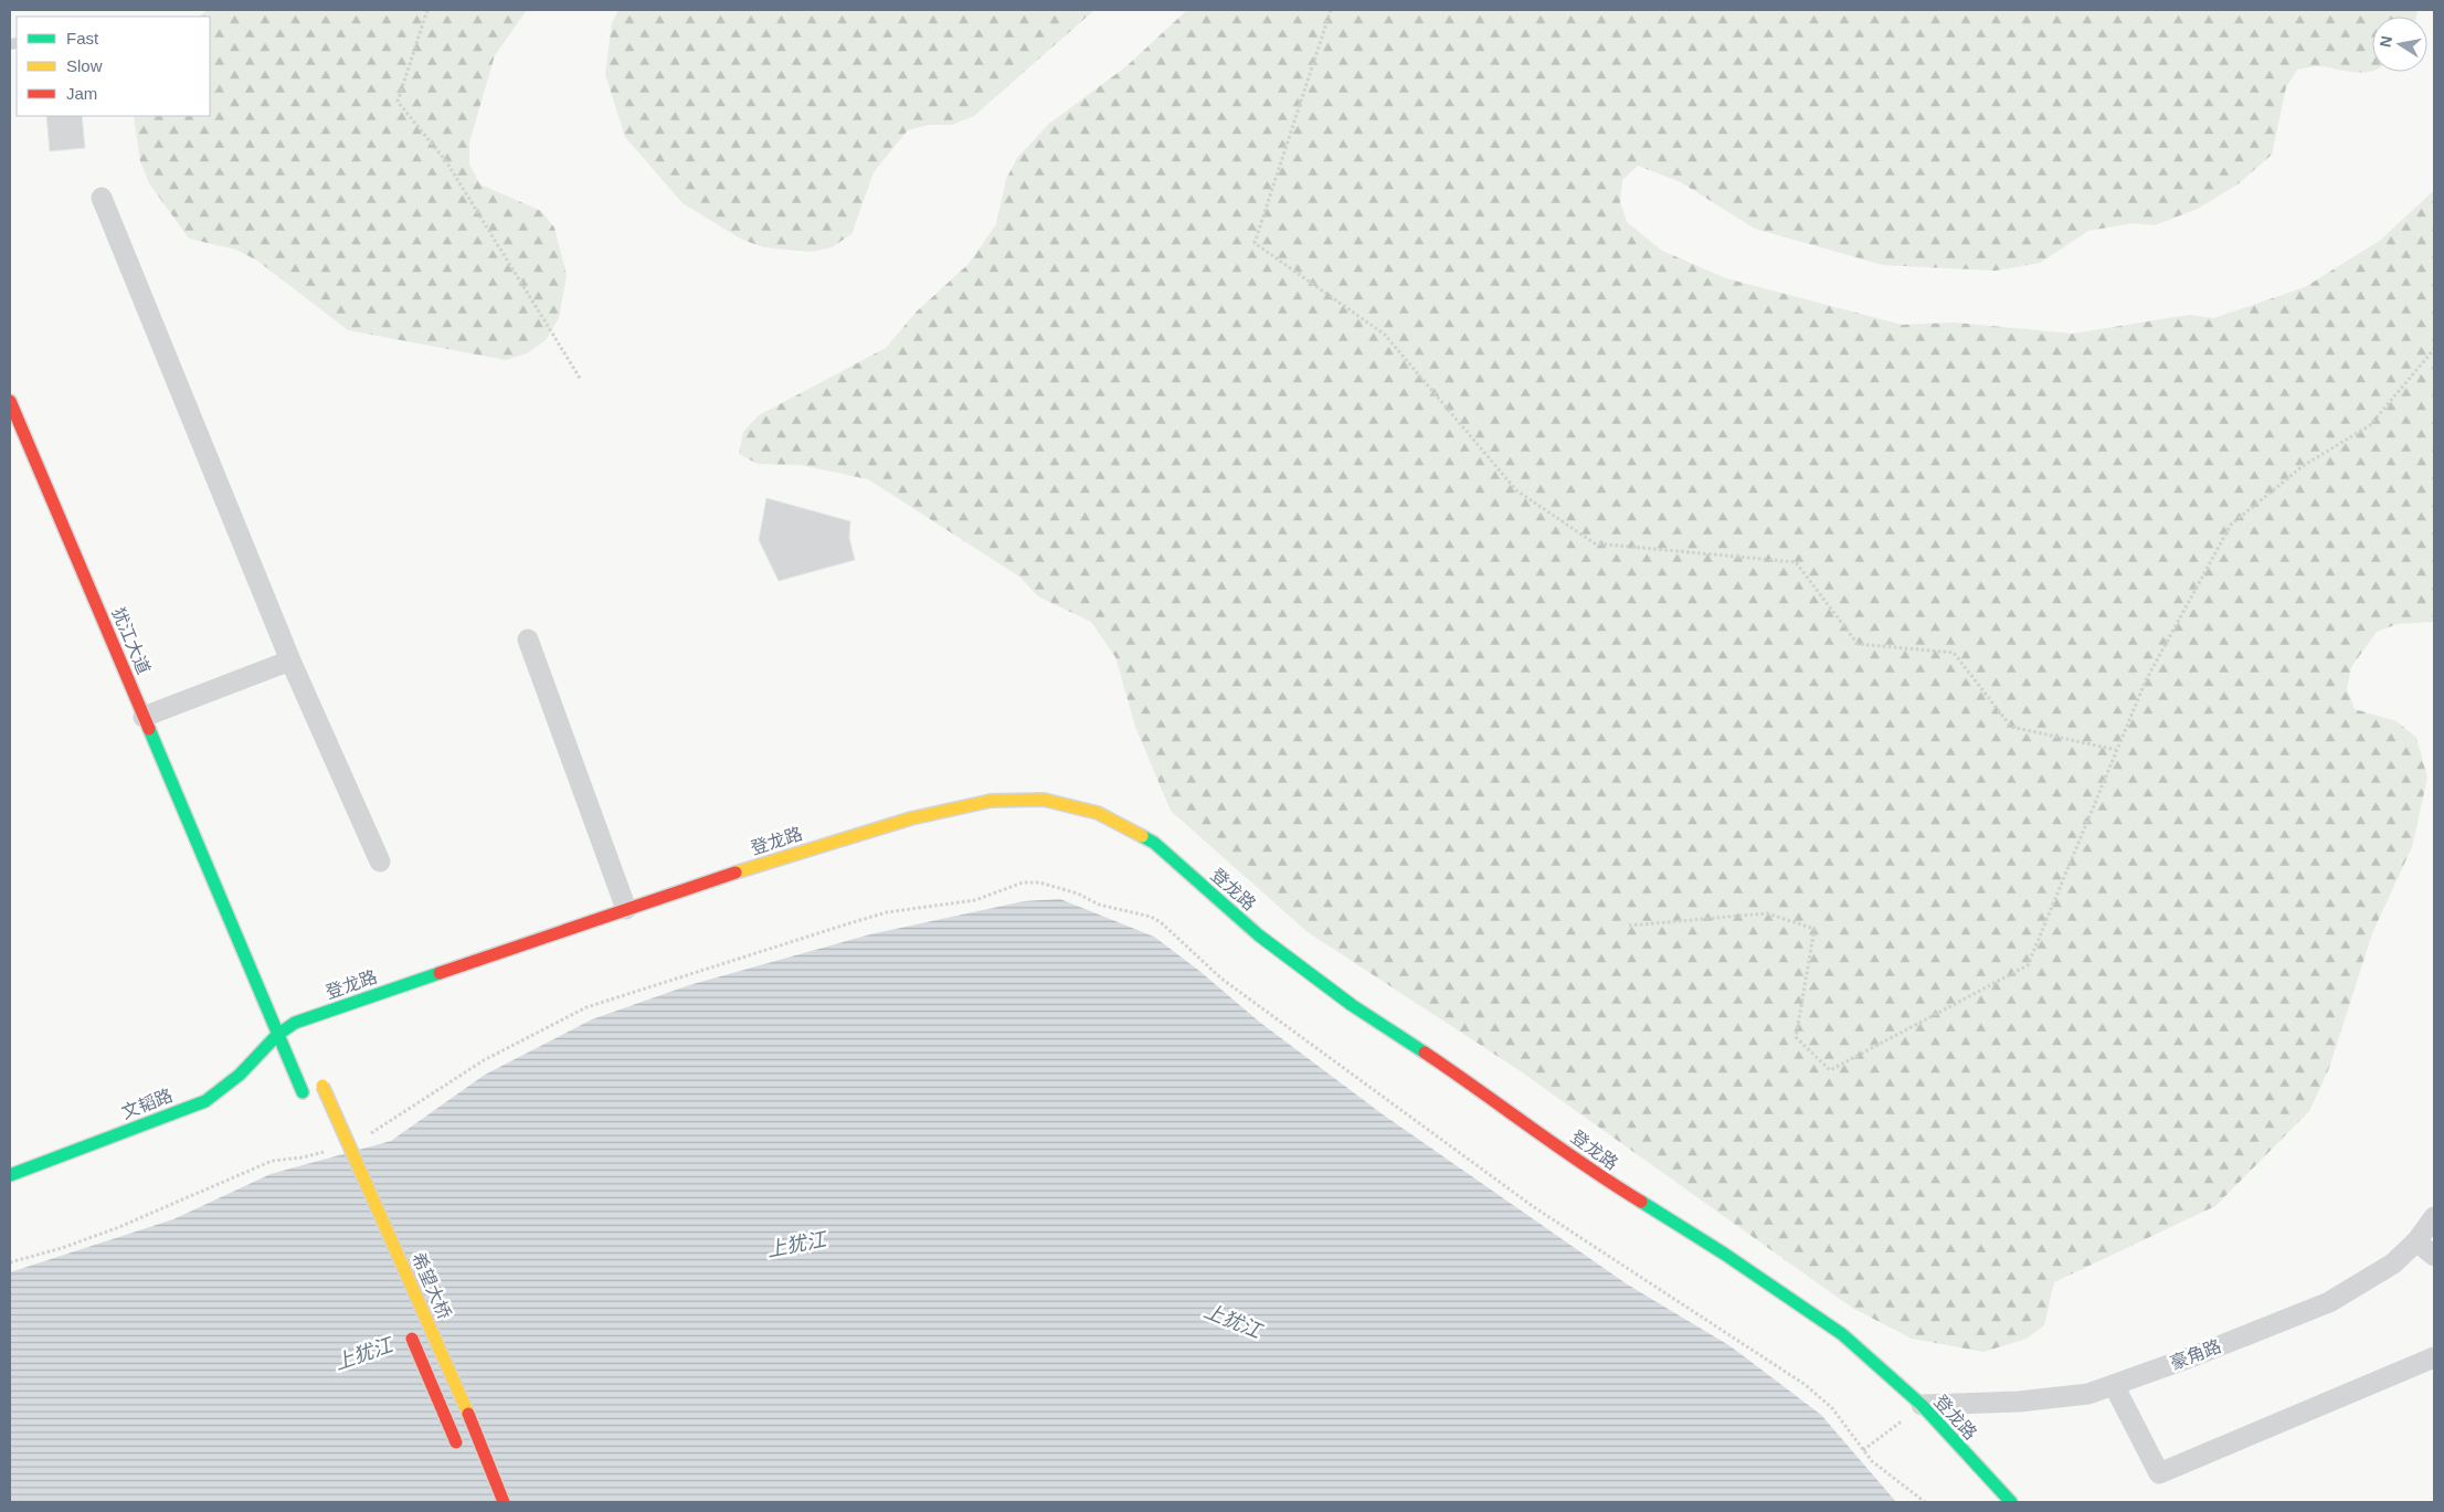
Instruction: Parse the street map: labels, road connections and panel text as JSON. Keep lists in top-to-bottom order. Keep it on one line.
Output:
{"streets":{"street":["犹江大道","登龙路","文韬路","希望大桥","豪角路"]},"crossings":[["犹江大道","登龙路"],["犹江大道","文韬路"],["登龙路","文韬路"],["登龙路","豪角路"]],"water":["上犹江"],"legend":["Fast","Slow","Jam"],"north":"left"}
